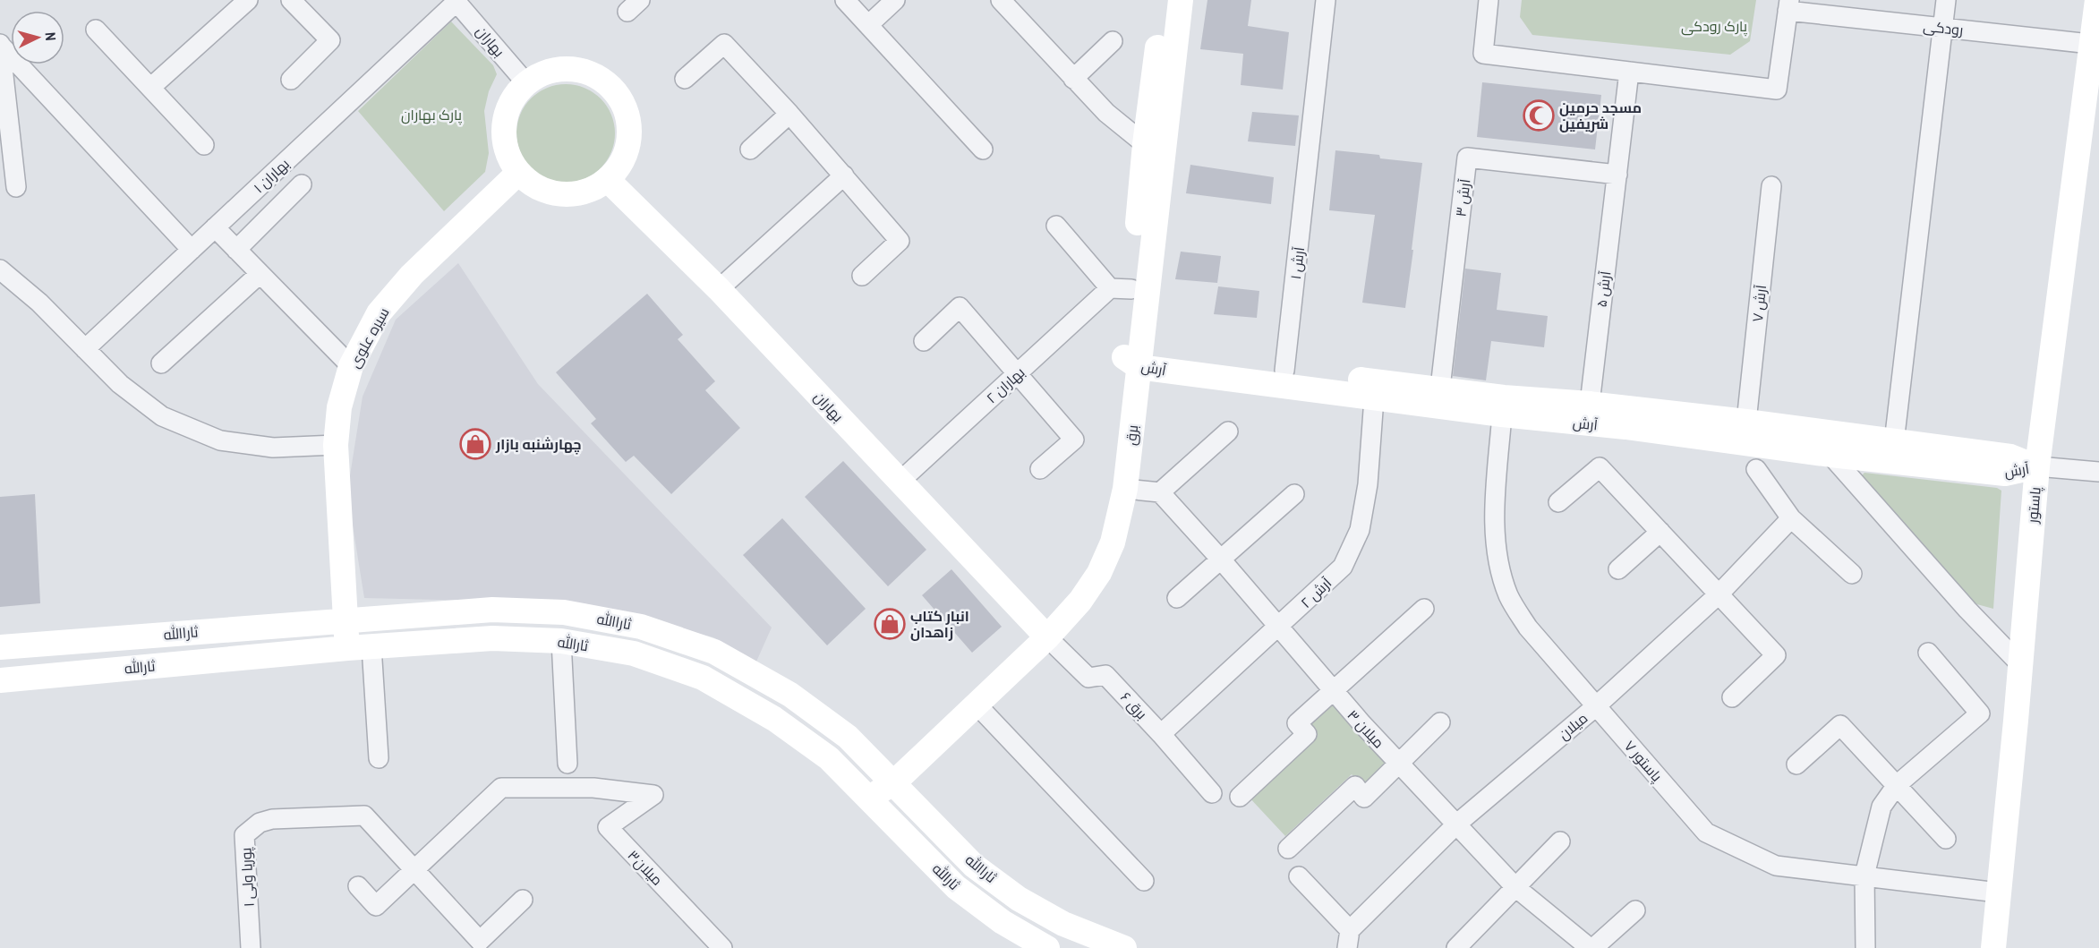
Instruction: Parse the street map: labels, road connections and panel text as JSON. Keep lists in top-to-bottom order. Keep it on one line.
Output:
{"streets":{"street":["رودکی","بهاران","بهاران ۱","آرش ۳","آرش ۱","آرش ۵","آرش ۷","سیره علوی","آرش","بهاران ۲","برق","پاستور","آرش ۲","ثاراالله","ثارالله","برق ۶","میلان","میلان ۳","پاستور ۷","میلان۳","پوریا ولی ۱"]},"crossings":[["رودکی","پاستور"],["بهاران","بهاران ۱"],["بهاران","سیره علوی"],["بهاران","بهاران ۲"],["بهاران","برق"],["بهاران","برق ۶"],["آرش ۳","آرش ۵"],["آرش ۳","آرش"],["آرش ۱","آرش"],["آرش ۵","آرش"],["آرش ۷","آرش"],["سیره علوی","ثاراالله"],["سیره علوی","ثارالله"],["آرش","برق"],["آرش","پاستور"],["آرش","آرش ۲"],["آرش","پاستور ۷"],["بهاران ۲","برق"],["برق","ثاراالله"],["برق","برق ۶"],["پاستور","پاستور ۷"],["آرش ۲","برق ۶"],["آرش ۲","میلان ۳"],["میلان","میلان ۳"],["میلان","پاستور ۷"],["میلان۳","پوریا ولی ۱"]],"parks":["پارک رودکی","پارک بهاران"],"places":{"mosque":["مسجد حرمین شریفین"],"shop":["چهارشنبه بازار","انبار کتاب زاهدان"]},"north":"right"}
